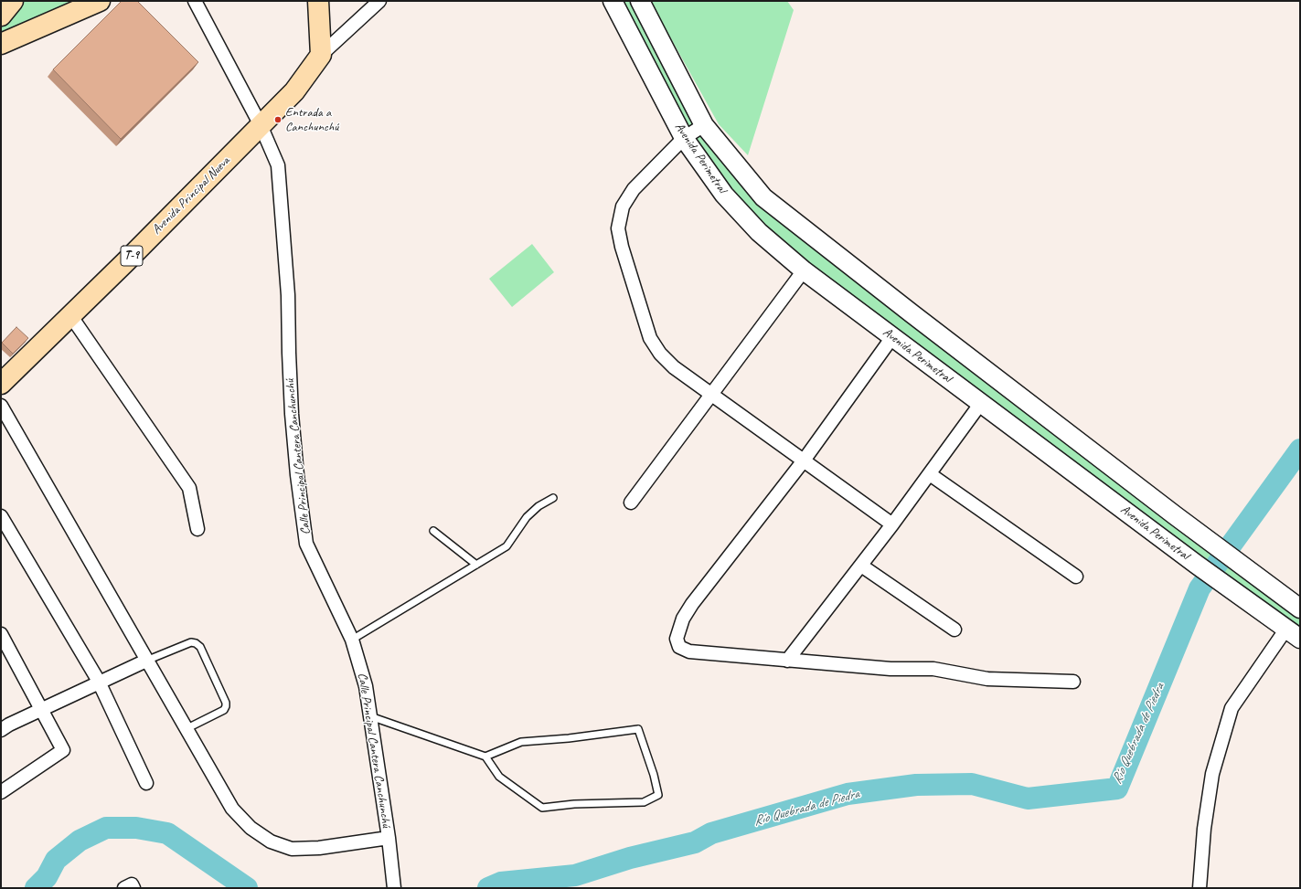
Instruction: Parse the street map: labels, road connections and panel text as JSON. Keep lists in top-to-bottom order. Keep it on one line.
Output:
{"streets":{"highway":["Avenida Principal Nueva","T-9"],"main road":["Avenida Perimetral"],"street":["Calle Principal Cantera Canchunchú"]},"crossings":[["Avenida Principal Nueva","Calle Principal Cantera Canchunchú"]],"water":["Río Quebrada de Piedra"],"places":["Entrada a Canchunchú"]}
